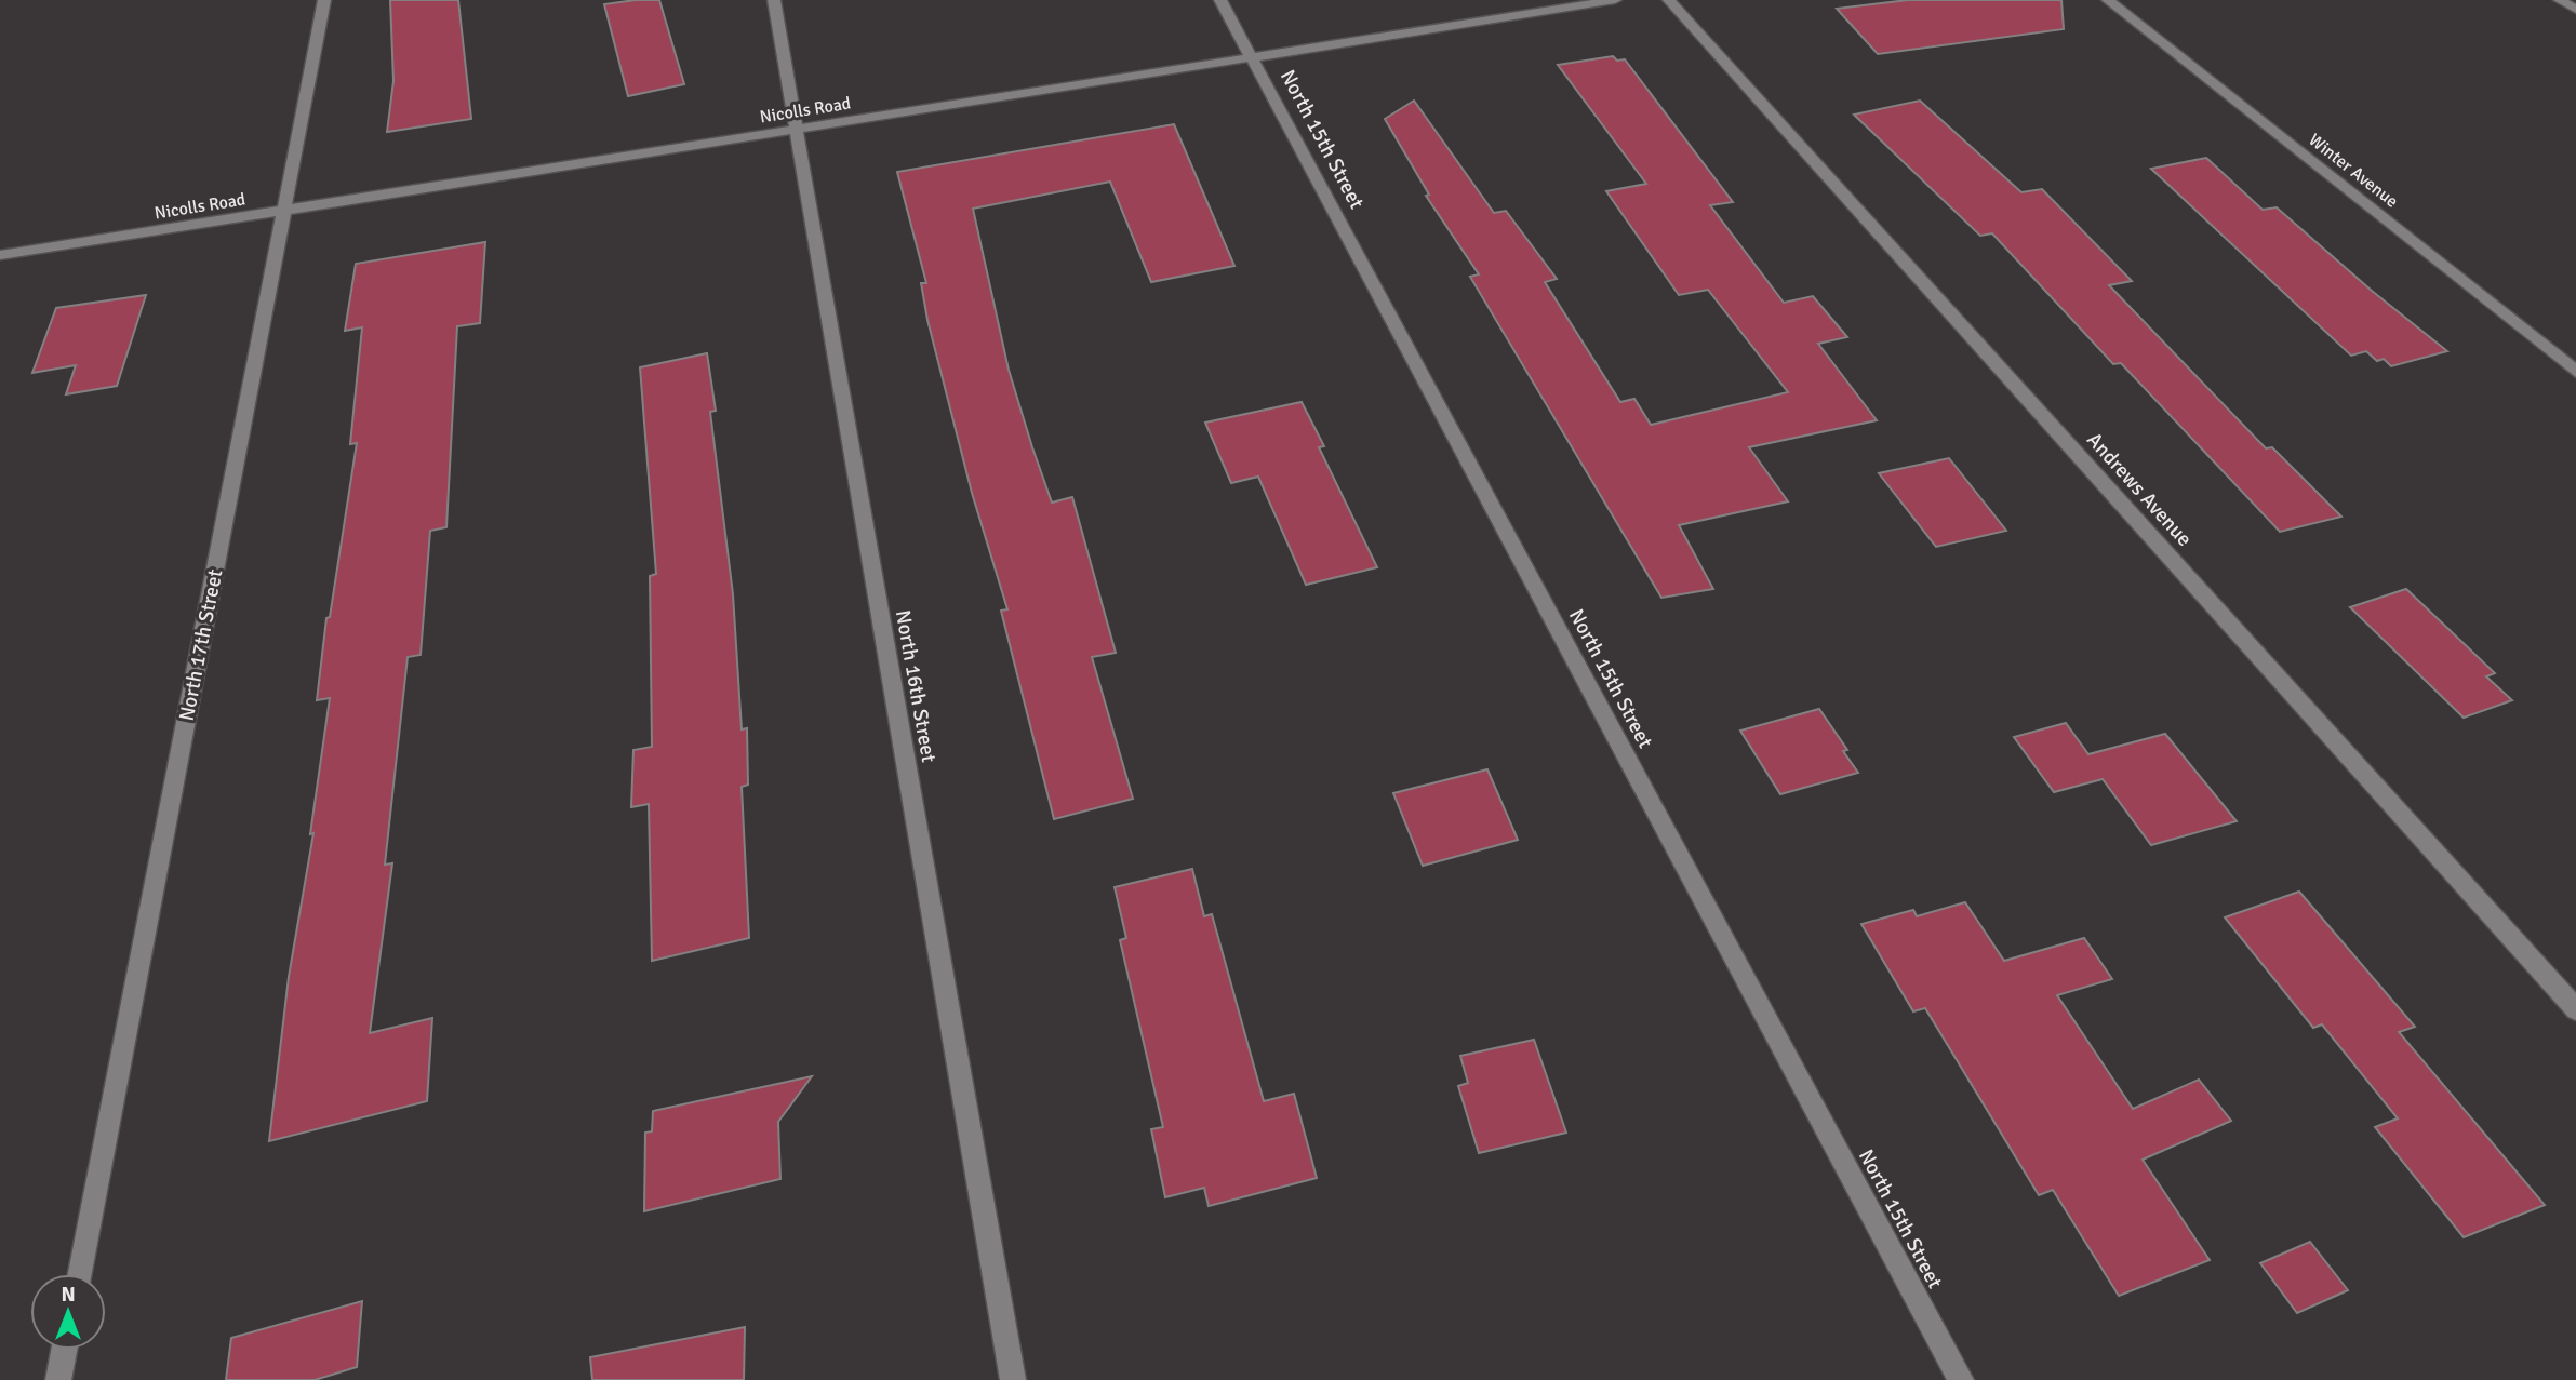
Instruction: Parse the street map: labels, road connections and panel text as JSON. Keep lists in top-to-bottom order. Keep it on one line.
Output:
{"streets":{"street":["Nicolls Road","North 15th Street","Winter Avenue","Andrews Avenue","North 17th Street","North 16th Street"]},"crossings":[["Nicolls Road","North 15th Street"],["Nicolls Road","North 17th Street"],["Nicolls Road","North 16th Street"]],"north":"top"}
